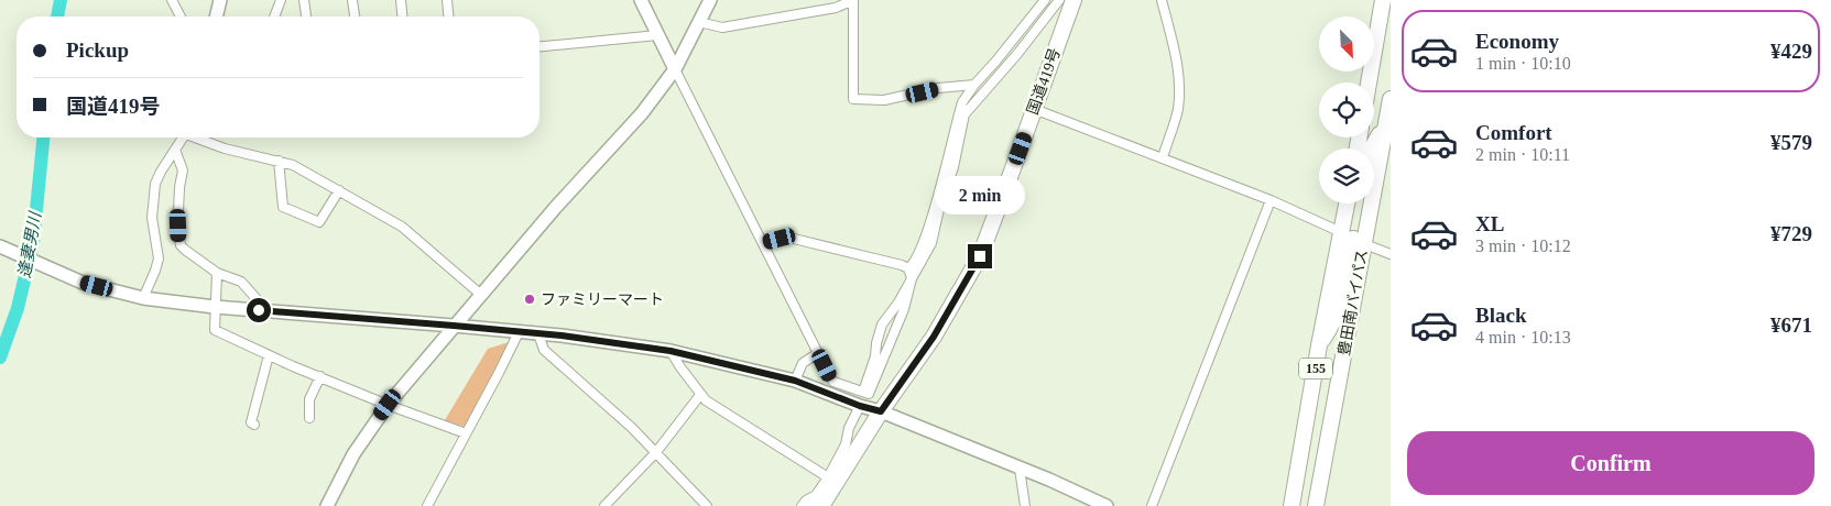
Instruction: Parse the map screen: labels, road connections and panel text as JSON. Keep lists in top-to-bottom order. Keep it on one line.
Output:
{"streets":{"highway":["国道419号","豊田南バイパス","155"]},"water":["逢妻男川"],"places":["ファミリーマート"],"north":"bottom right","page":{"list":[{"name":"Economy","note":"1 min · 10:10","value":"¥429"},{"name":"Comfort","note":"2 min · 10:11","value":"¥579"},{"name":"XL","note":"3 min · 10:12","value":"¥729"},{"name":"Black","note":"4 min · 10:13","value":"¥671"}],"banner":["Pickup","国道419号"],"bubble":"2 min","buttons":"Confirm"}}
